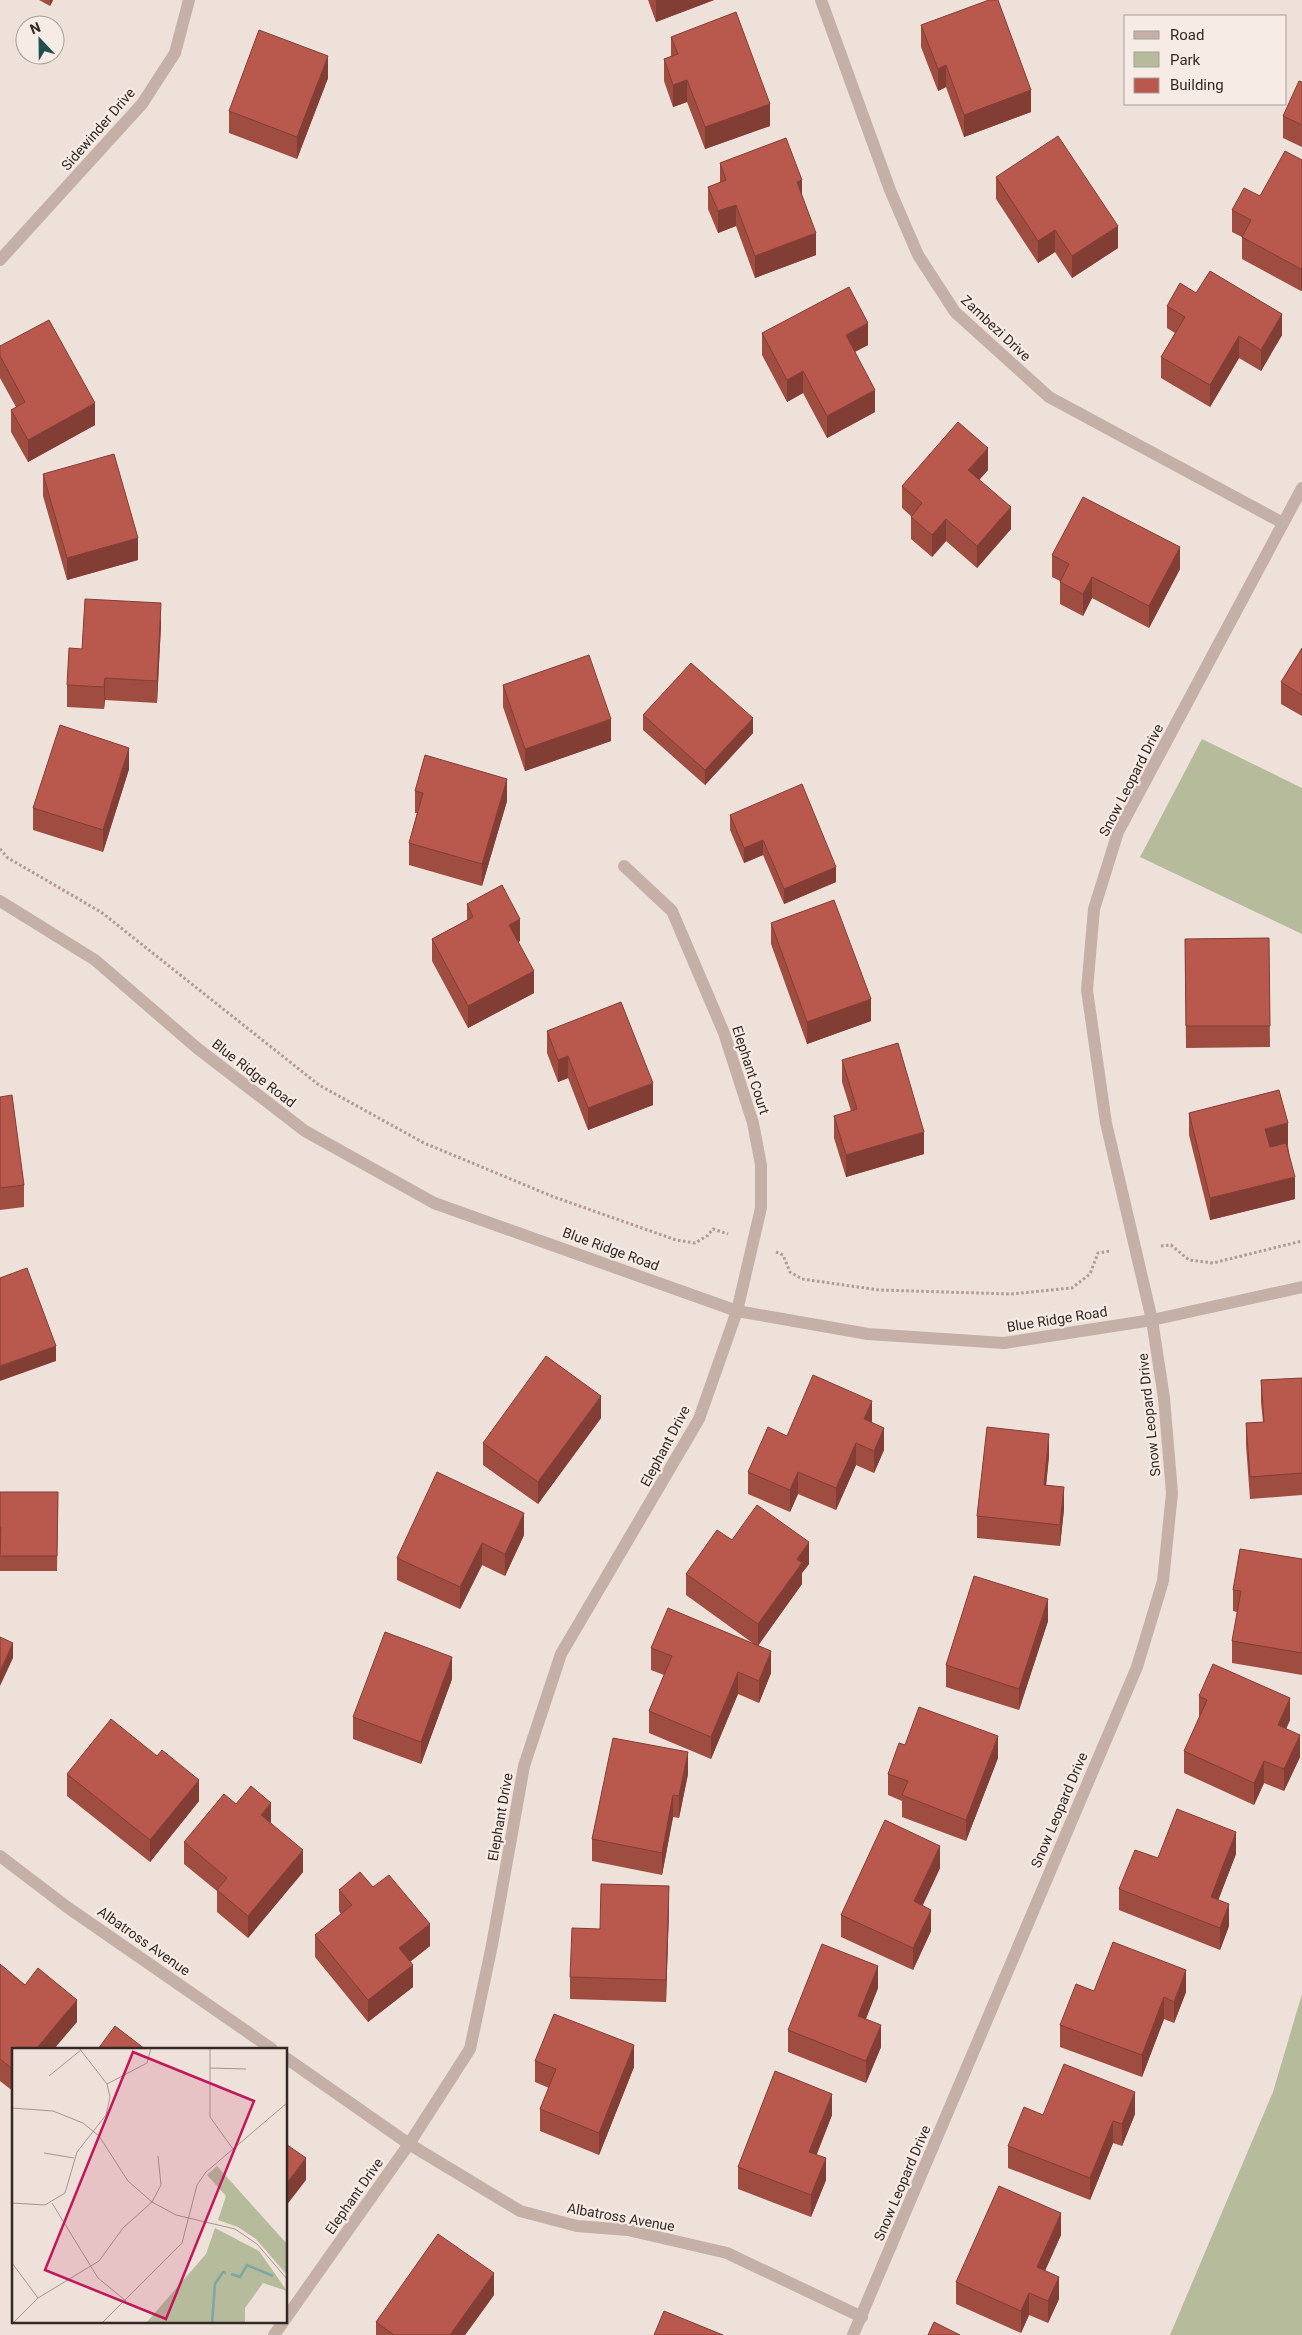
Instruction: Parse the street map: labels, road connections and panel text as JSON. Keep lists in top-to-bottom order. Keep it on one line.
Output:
{"streets":{"street":["Sidewinder Drive","Zambezi Drive","Snow Leopard Drive","Elephant Court","Blue Ridge Road","Elephant Drive","Albatross Avenue"]},"crossings":[["Zambezi Drive","Snow Leopard Drive"],["Snow Leopard Drive","Blue Ridge Road"],["Snow Leopard Drive","Albatross Avenue"],["Elephant Court","Blue Ridge Road"],["Elephant Court","Elephant Drive"],["Blue Ridge Road","Elephant Drive"],["Elephant Drive","Albatross Avenue"]],"legend":["Road","Park","Building"],"north":"top"}
